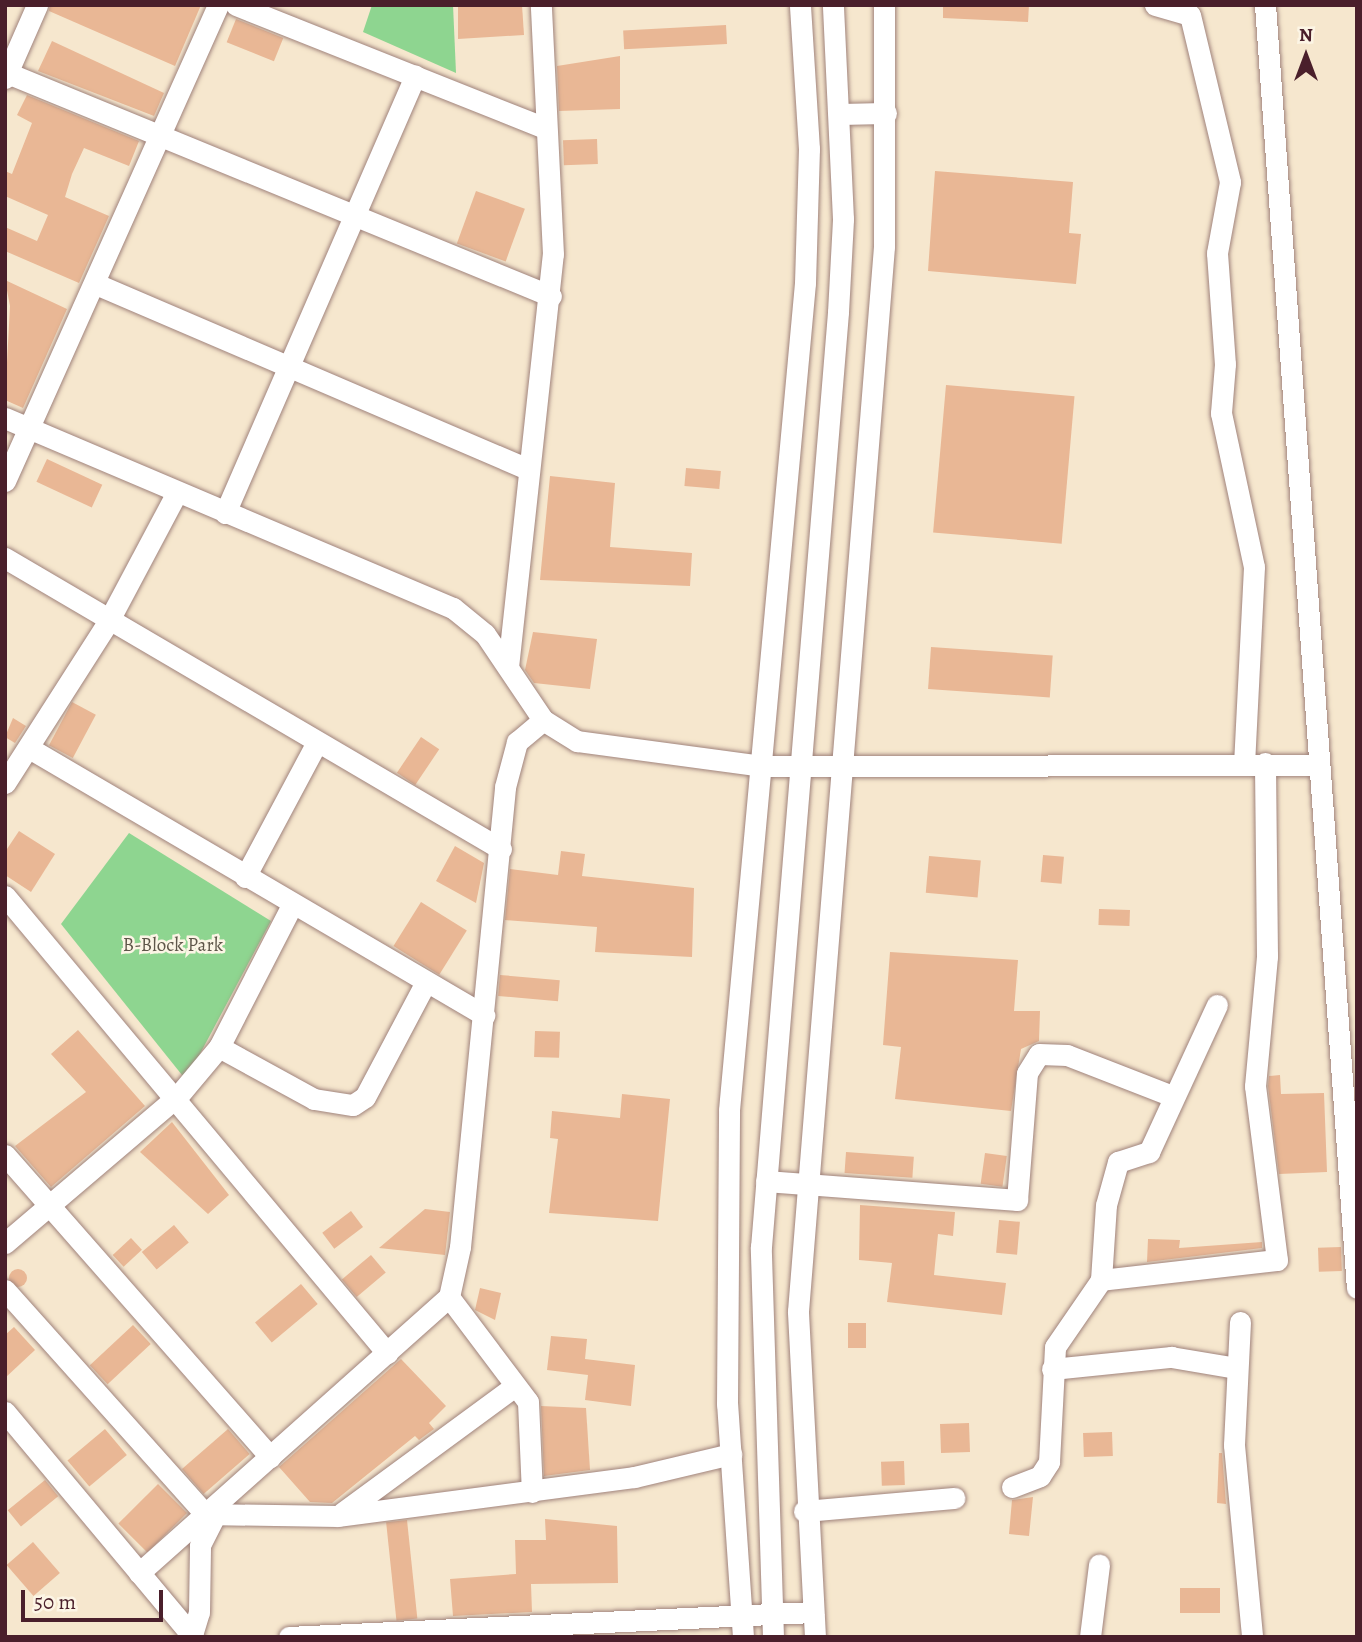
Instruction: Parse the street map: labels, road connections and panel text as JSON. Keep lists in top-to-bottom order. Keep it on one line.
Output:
{"parks":["B-Block Park"],"scale_bar":"50 m","north":"top"}
